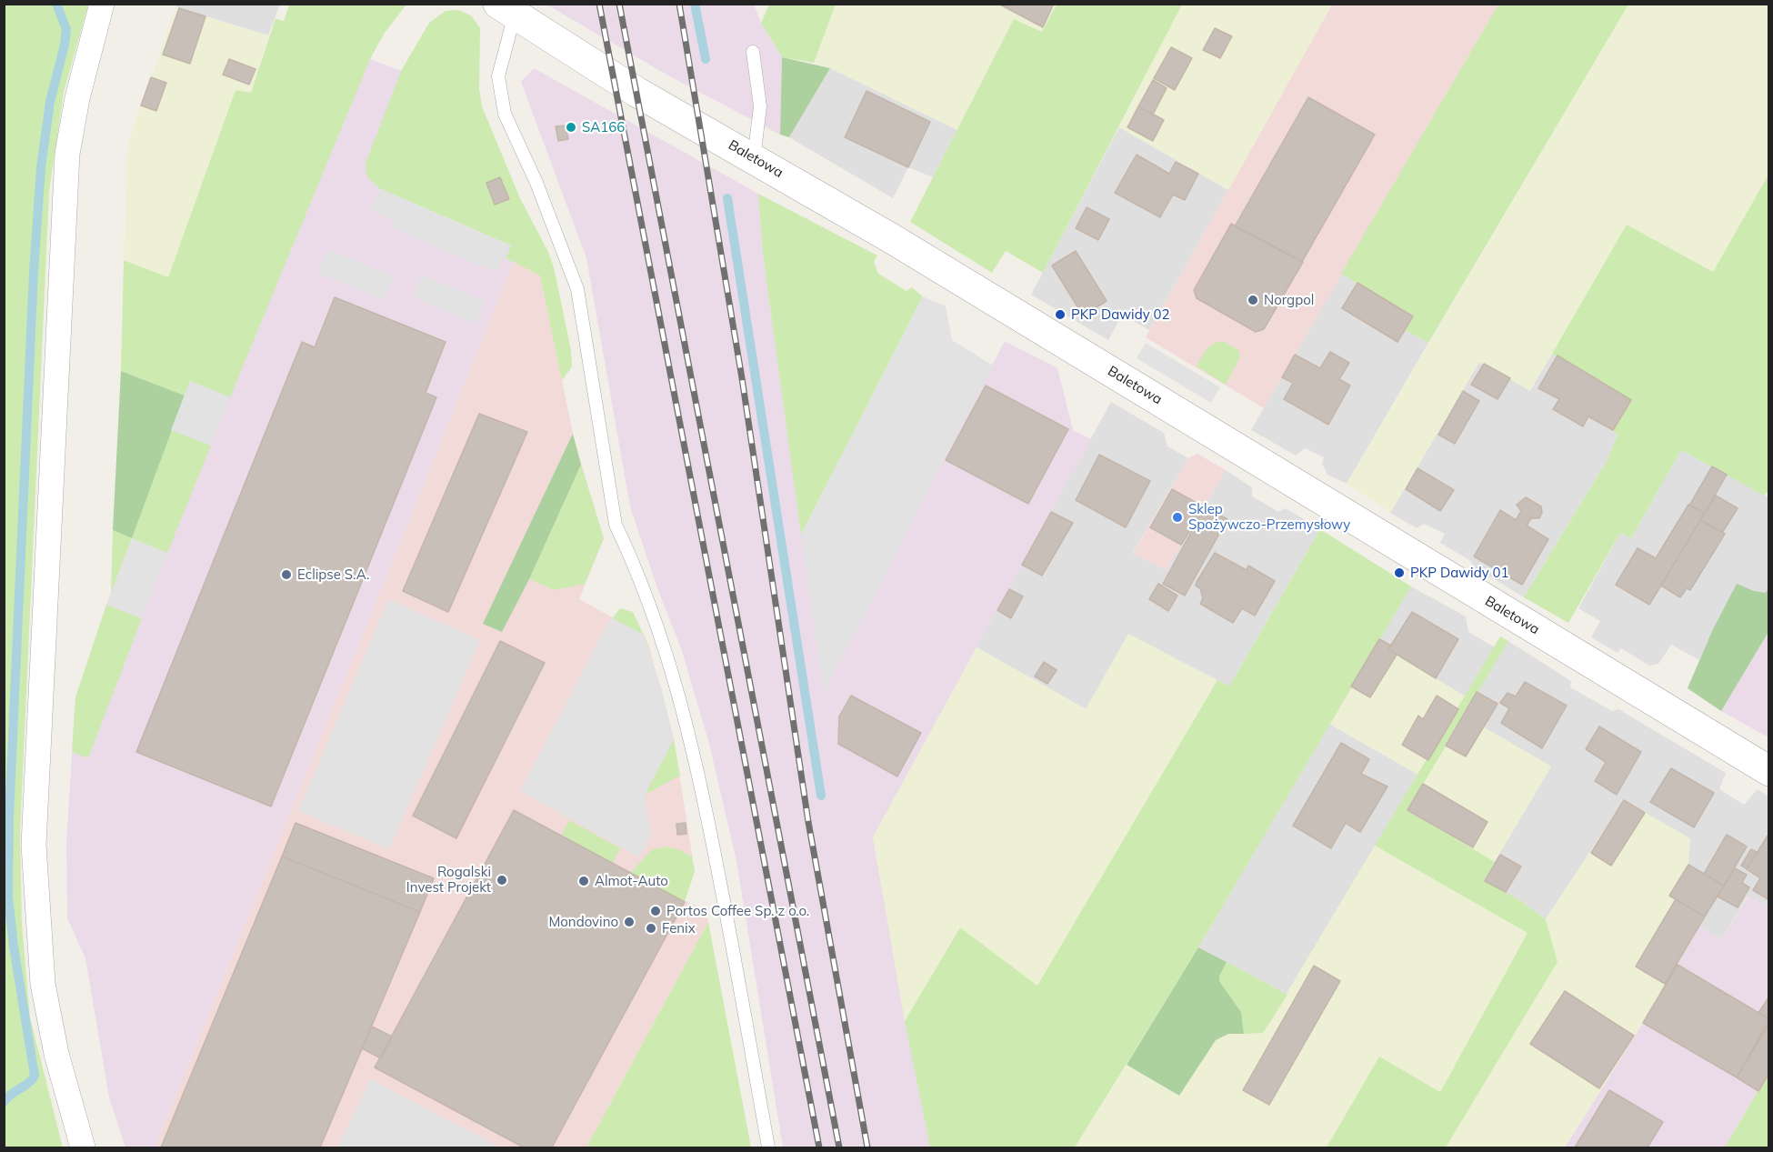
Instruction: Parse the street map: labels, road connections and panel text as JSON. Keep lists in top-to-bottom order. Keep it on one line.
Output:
{"streets":{"street":["Baletowa"]},"places":["SA166","Norgpol","PKP Dawidy 02","Sklep Spożywczo-Przemysłowy","PKP Dawidy 01","Eclipse S.A.","Rogalski Invest Projekt","Almot-Auto","Portos Coffee Sp. z o.o.","Mondovino","Fenix"]}
